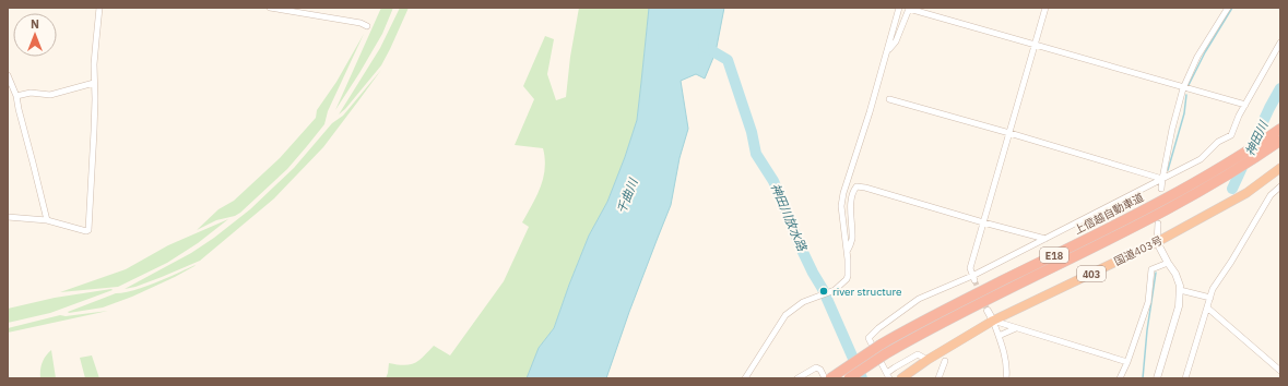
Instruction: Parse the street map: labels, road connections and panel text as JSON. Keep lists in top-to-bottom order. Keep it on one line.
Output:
{"streets":{"highway":["上信越自動車道","国道403号","E18","403"]},"water":["神田川","千曲川","神田川放水路"],"places":["river structure"],"north":"top"}
